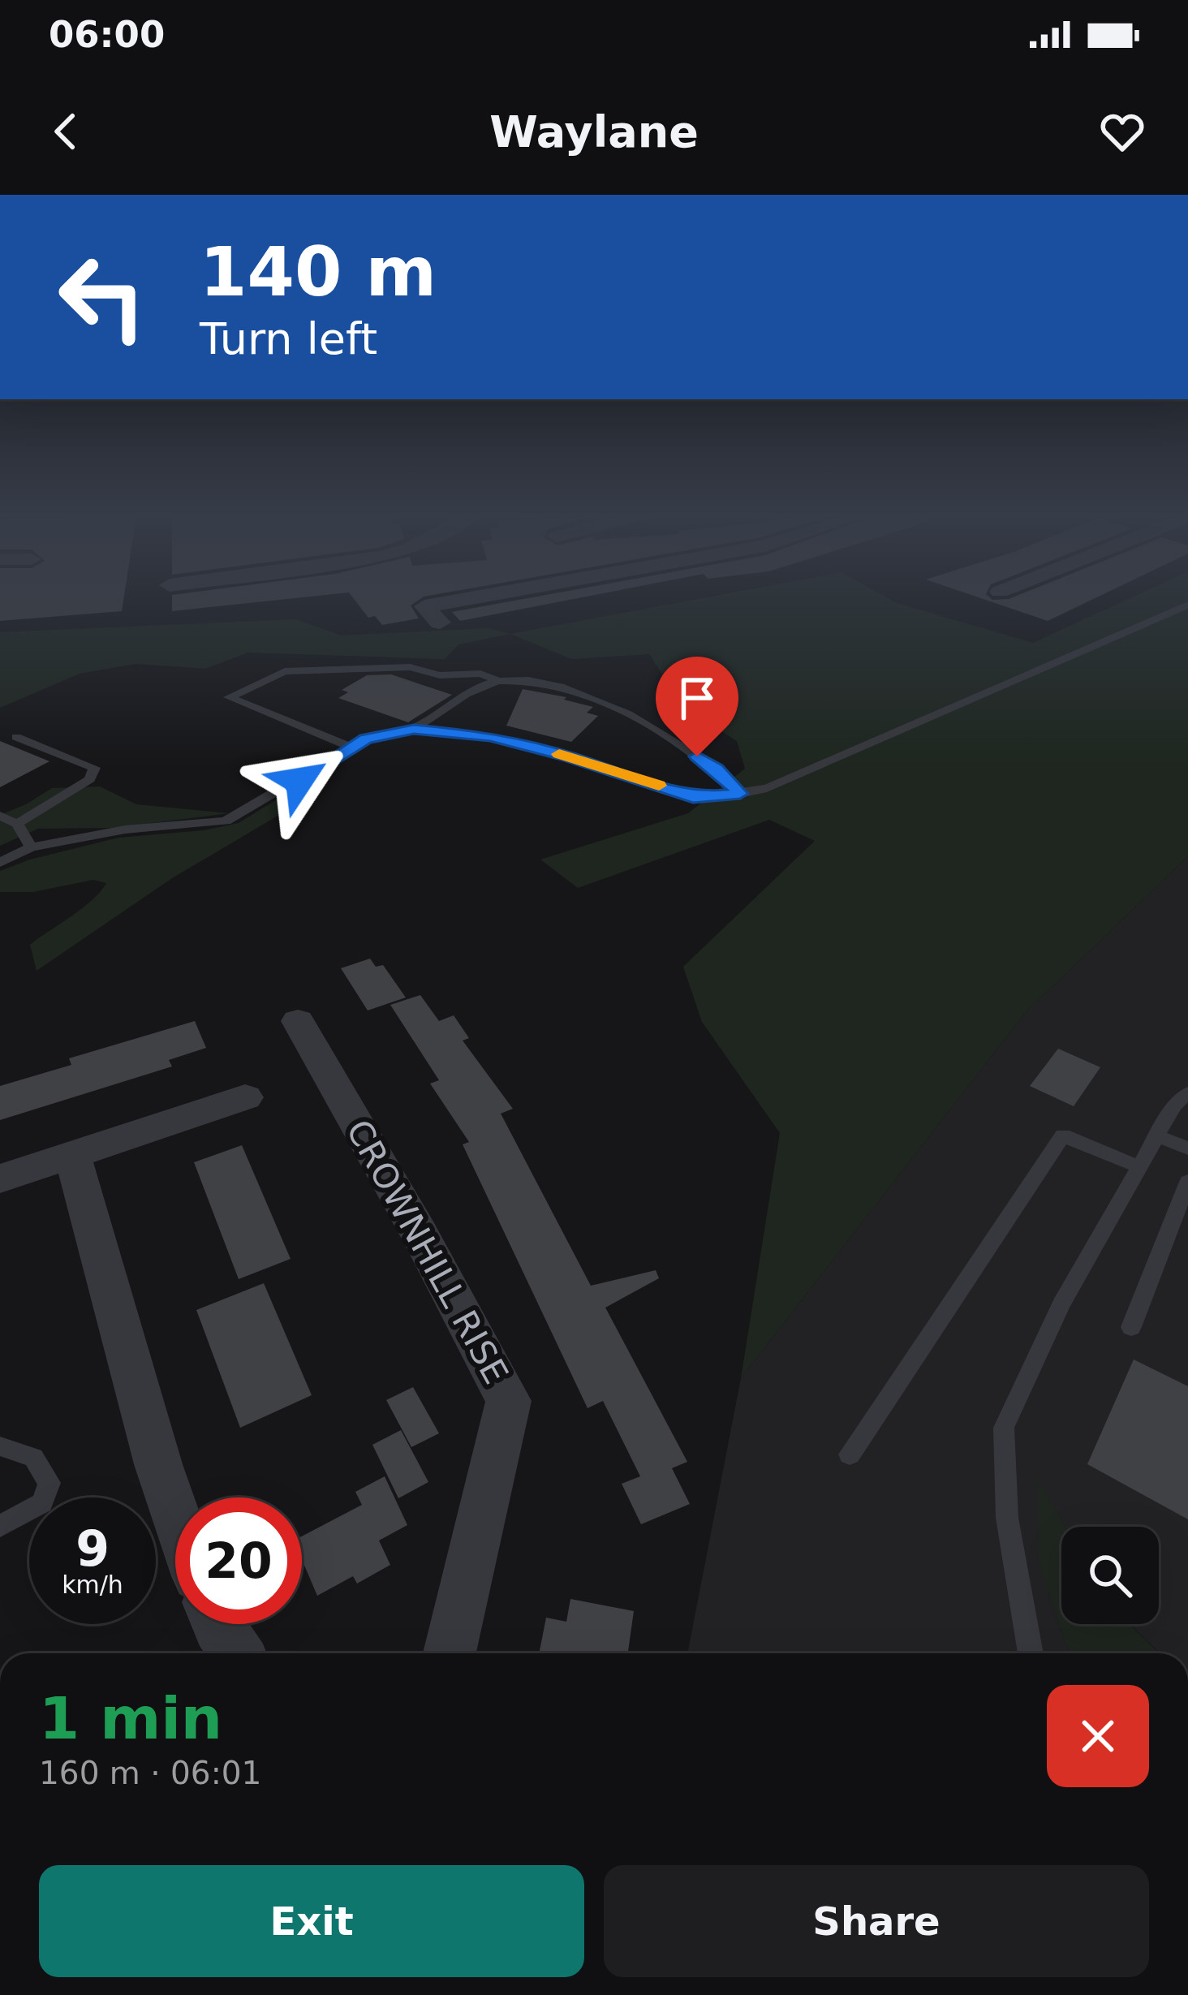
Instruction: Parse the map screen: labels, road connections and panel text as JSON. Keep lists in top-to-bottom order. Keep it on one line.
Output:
{"streets":{"street":["CROWNHILL RISE"]},"page":{"status":"06:00","header":"Waylane","turn":["140 m","Turn left"],"speed":"9 km/h","limit":"20","heading":["1 min","160 m · 06:01"],"buttons":["Exit","Share"]}}
